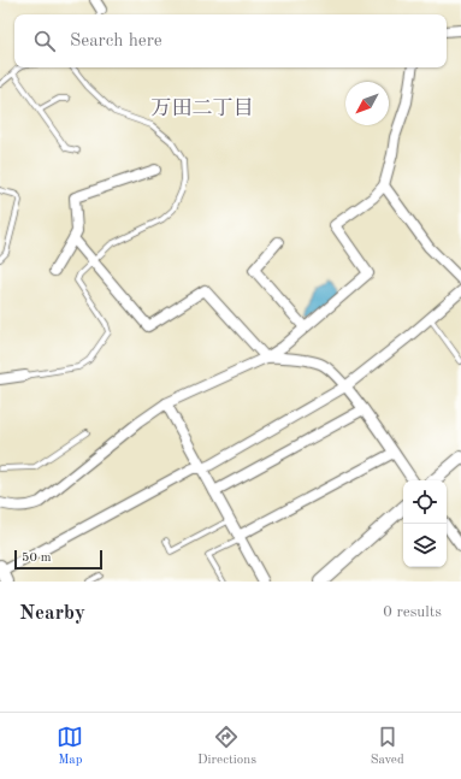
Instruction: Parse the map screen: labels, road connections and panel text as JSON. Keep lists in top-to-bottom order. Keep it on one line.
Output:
{"districts":["万田二丁目"],"scale_bar":"50 m","north":"bottom left","page":{"search":"Search here","scale":"50 m","heading":["Nearby","0 results"],"nav":["Map","Directions","Saved"]}}
